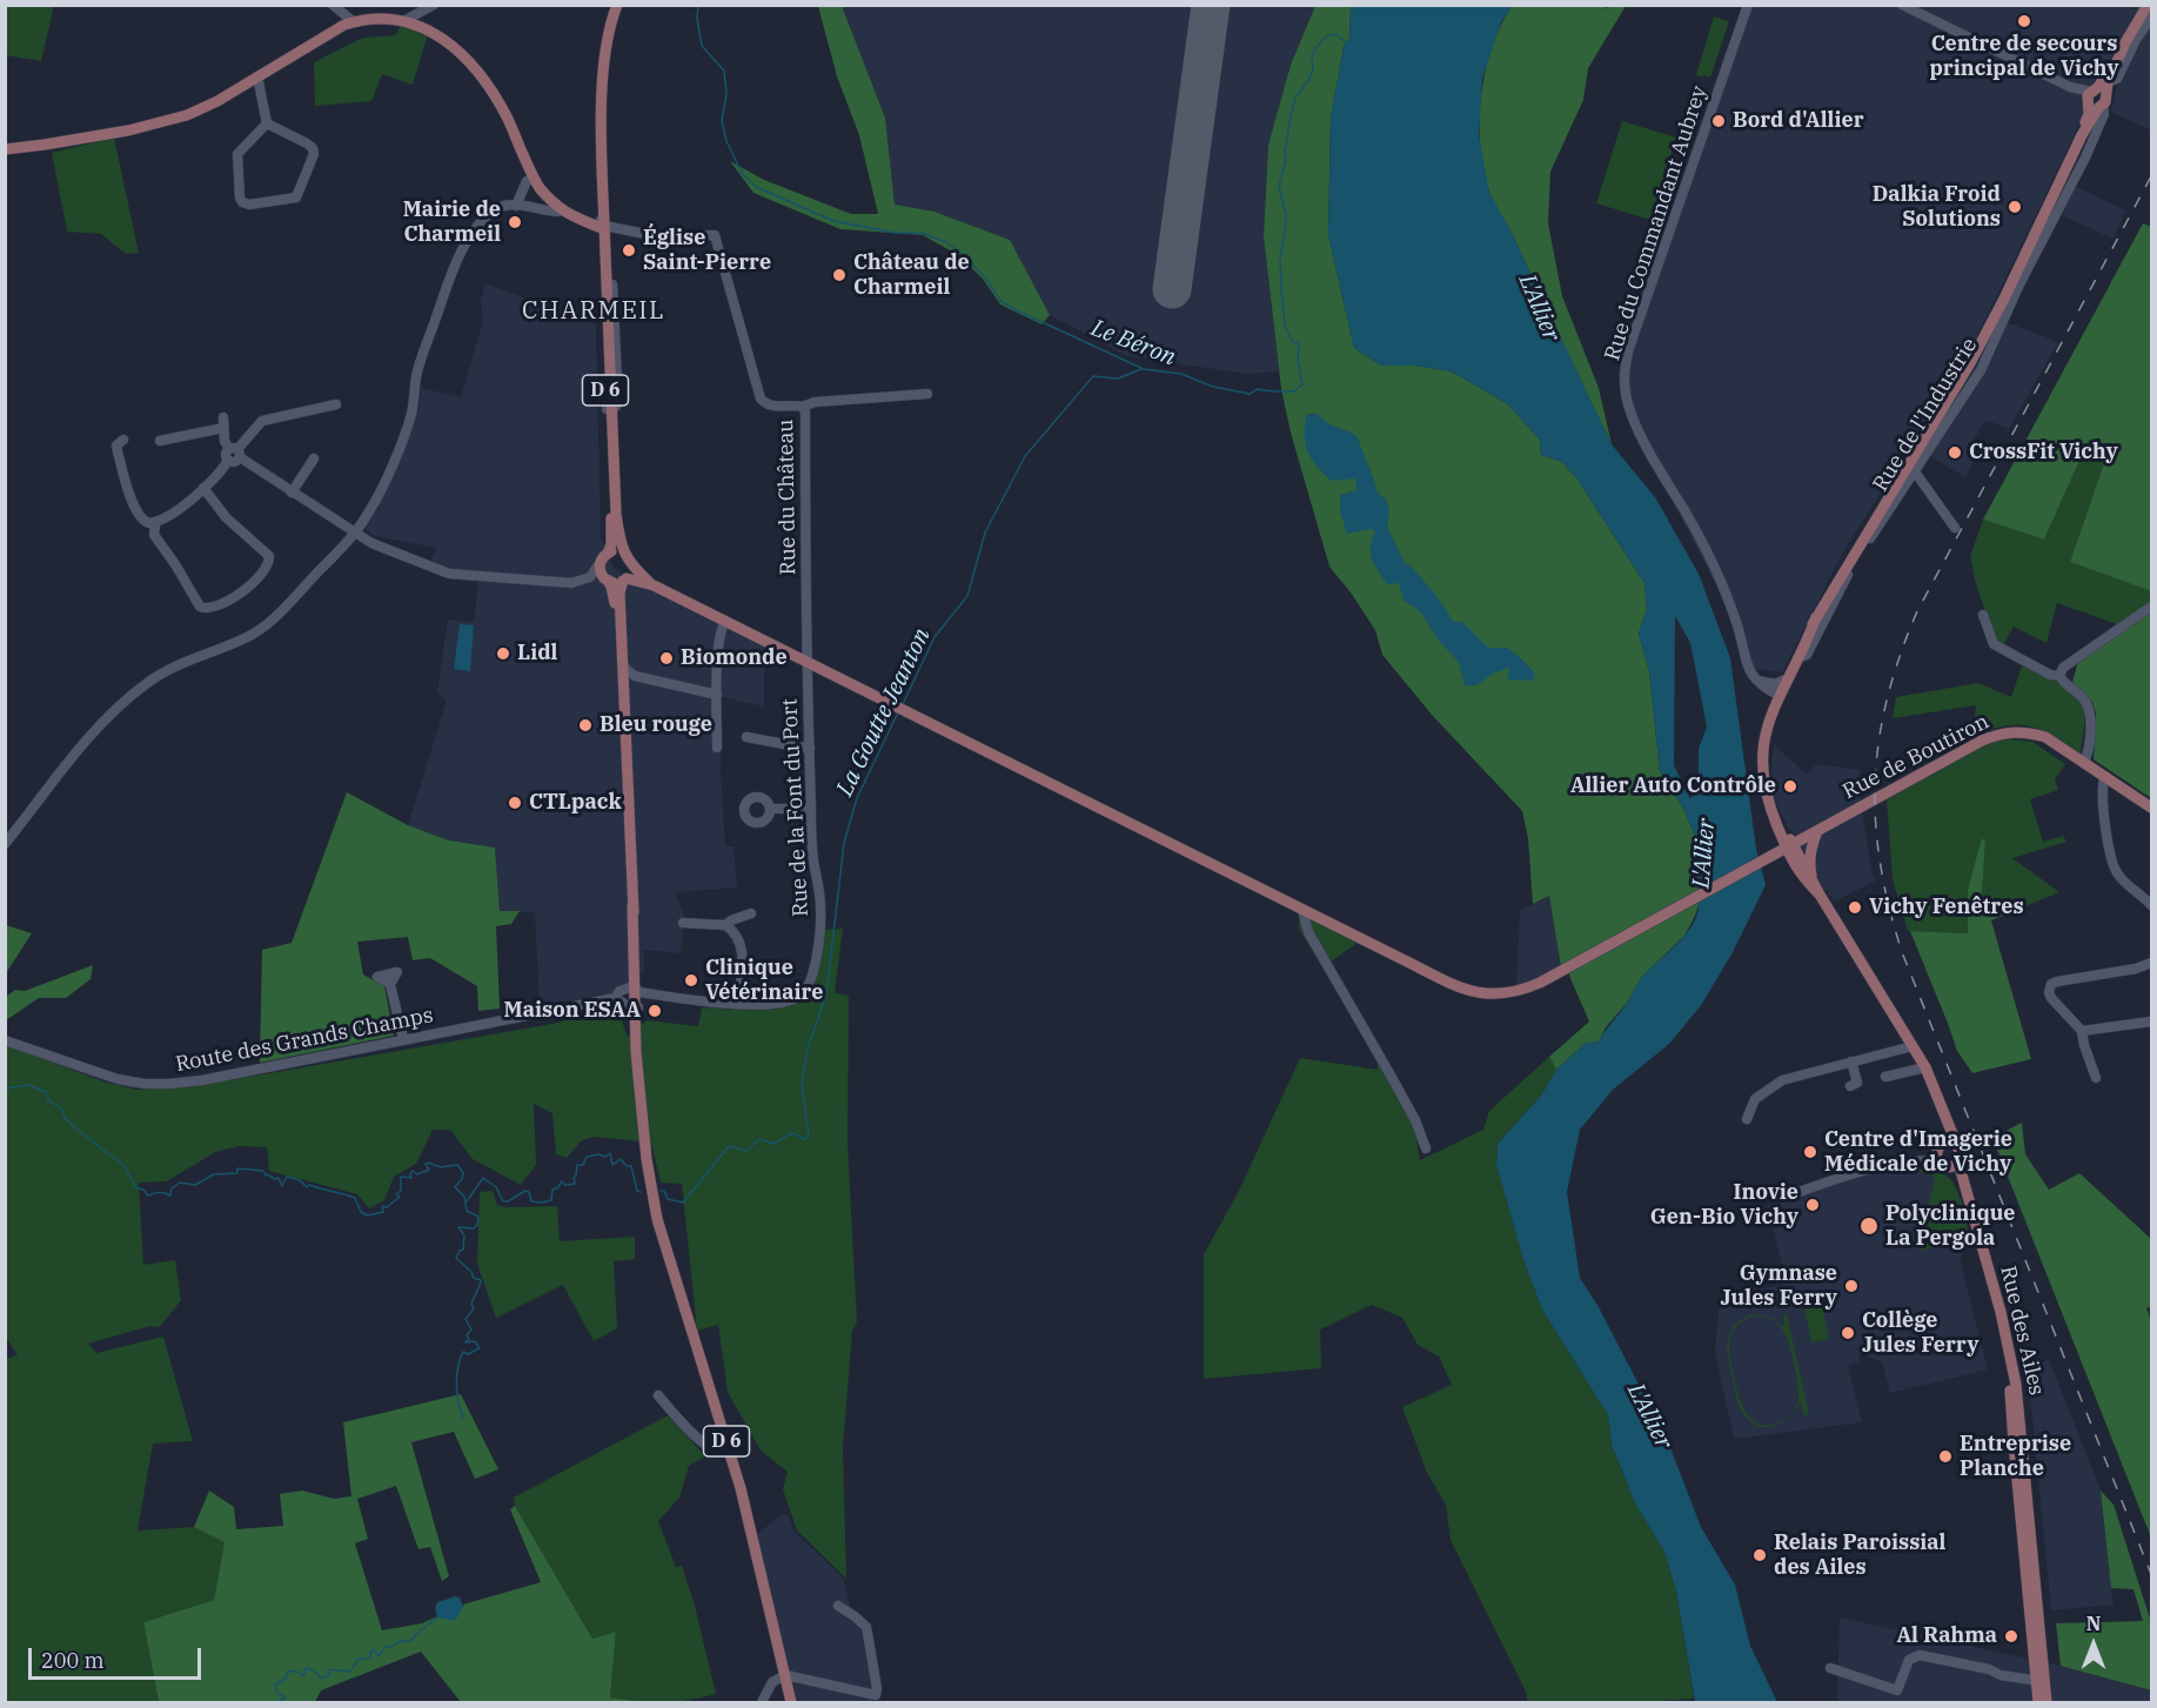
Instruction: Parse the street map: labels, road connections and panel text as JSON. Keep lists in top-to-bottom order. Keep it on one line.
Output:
{"streets":{"main road":["D 6","Rue de l'Industrie","Rue de Boutiron","Rue des Ailes"],"street":["Rue du Commandant Aubrey","Rue du Château","Rue de la Font du Port","Route des Grands Champs"]},"crossings":[["D 6","Rue du Château"],["D 6","Rue de la Font du Port"],["D 6","Route des Grands Champs"],["Rue de l'Industrie","Rue de Boutiron"],["Rue du Château","Rue de Boutiron"],["Rue du Château","Rue de la Font du Port"],["Rue de Boutiron","Rue de la Font du Port"],["Rue de la Font du Port","Route des Grands Champs"]],"districts":["CHARMEIL"],"water":["L'Allier","Le Béron","La Goutte Jeanton"],"places":["Centre de secours principal de Vichy","Bord d'Allier","Dalkia Froid Solutions","Mairie de Charmeil","Église Saint-Pierre","Château de Charmeil","CrossFit Vichy","Lidl","Biomonde","Bleu rouge","Allier Auto Contrôle","CTLpack","Vichy Fenêtres","Clinique Vétérinaire","Maison ESAA","Centre d'Imagerie Médicale de Vichy","Inovie Gen-Bio Vichy","Polyclinique La Pergola","Gymnase Jules Ferry","Collège Jules Ferry","Entreprise Planche","Relais Paroissial des Ailes","Al Rahma"],"scale_bar":"200 m","north":"top"}
